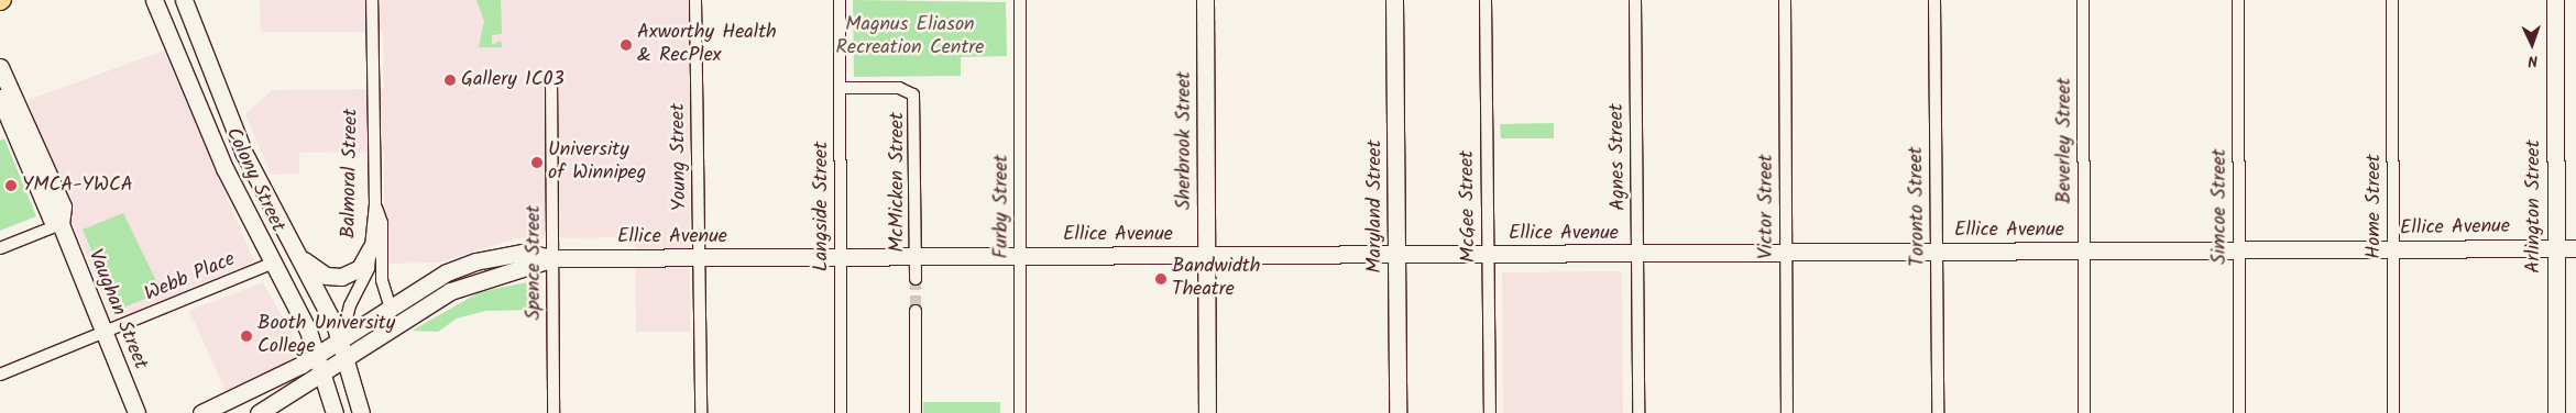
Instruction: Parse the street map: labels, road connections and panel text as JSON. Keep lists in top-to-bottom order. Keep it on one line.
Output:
{"streets":{"main road":["Sherbrook Street","Colony Street","Maryland Street","Arlington Street","Ellice Avenue","Vaughan Street"],"street":["Beverley Street","Young Street","Agnes Street","Balmoral Street","McMicken Street","Langside Street","Furby Street","McGee Street","Victor Street","Toronto Street","Simcoe Street","Home Street","Spence Street","Webb Place"]},"crossings":[["Sherbrook Street","Ellice Avenue"],["Beverley Street","Ellice Avenue"],["Young Street","Ellice Avenue"],["Agnes Street","Ellice Avenue"],["Balmoral Street","Colony Street"],["Balmoral Street","Ellice Avenue"],["Colony Street","Ellice Avenue"],["Colony Street","Webb Place"],["McMicken Street","Langside Street"],["McMicken Street","Ellice Avenue"],["Langside Street","Ellice Avenue"],["Furby Street","Ellice Avenue"],["Maryland Street","Ellice Avenue"],["McGee Street","Ellice Avenue"],["Victor Street","Ellice Avenue"],["Toronto Street","Ellice Avenue"],["Simcoe Street","Ellice Avenue"],["Home Street","Ellice Avenue"],["Arlington Street","Ellice Avenue"],["Ellice Avenue","Spence Street"],["Webb Place","Vaughan Street"]],"parks":["Magnus Eliason Recreation Centre"],"places":["Axworthy Health & RecPlex","Gallery 1C03","University of Winnipeg","YMCA-YWCA","Bandwidth Theatre","Booth University College"],"north":"bottom"}
